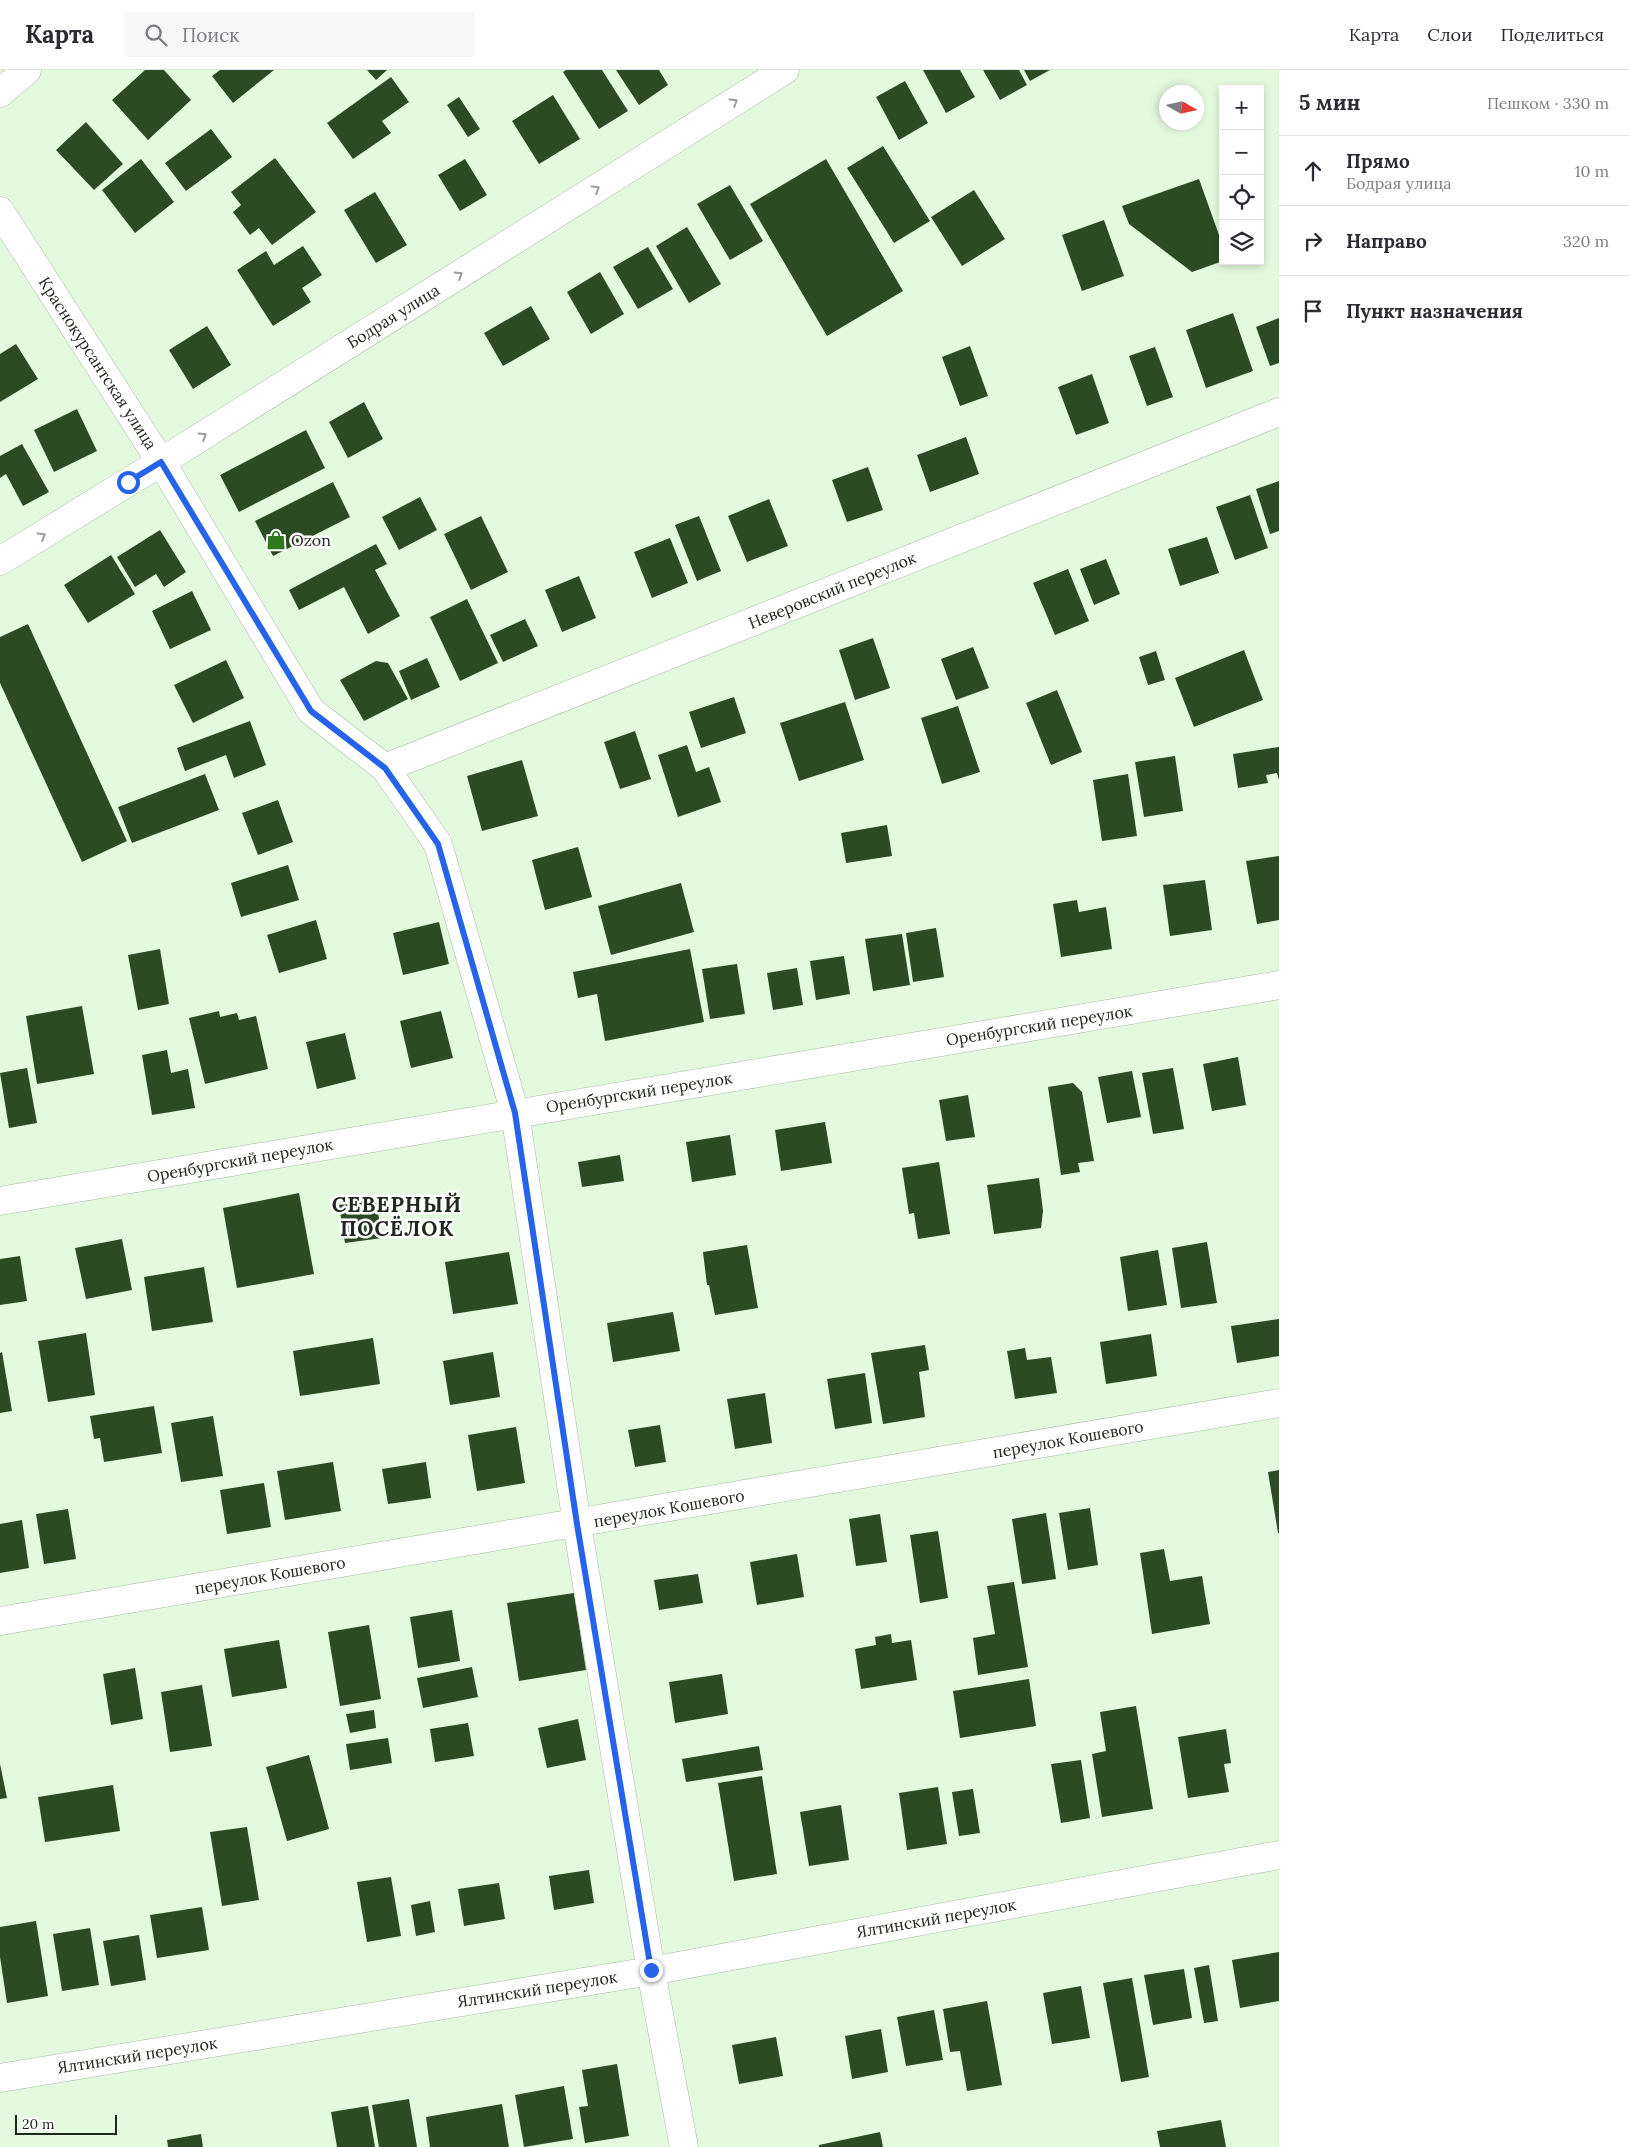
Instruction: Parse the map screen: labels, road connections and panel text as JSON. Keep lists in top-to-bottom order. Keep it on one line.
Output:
{"streets":{"street":["Бодрая улица","Краснокурсантская улица","Неверовский переулок","Оренбургский переулок","переулок Кошевого","Ялтинский переулок"]},"crossings":[["Бодрая улица","Краснокурсантская улица"],["Краснокурсантская улица","Неверовский переулок"],["Краснокурсантская улица","Оренбургский переулок"],["Краснокурсантская улица","переулок Кошевого"],["Краснокурсантская улица","Ялтинский переулок"]],"one_way":["Бодрая улица"],"districts":["СЕВЕРНЫЙ ПОСЁЛОК"],"places":{"shop":["Ozon"]},"scale_bar":"20 m","north":"right","page":{"header":"Карта","search":"Поиск","nav":["Карта","Слои","Поделиться"],"heading":["5 мин","Пешком · 330 m"],"map_buttons":["+","−"],"list":[["Прямо","Бодрая улица","10 m"],["Направо","320 m"],"Пункт назначения"],"scale":"20 m"}}
